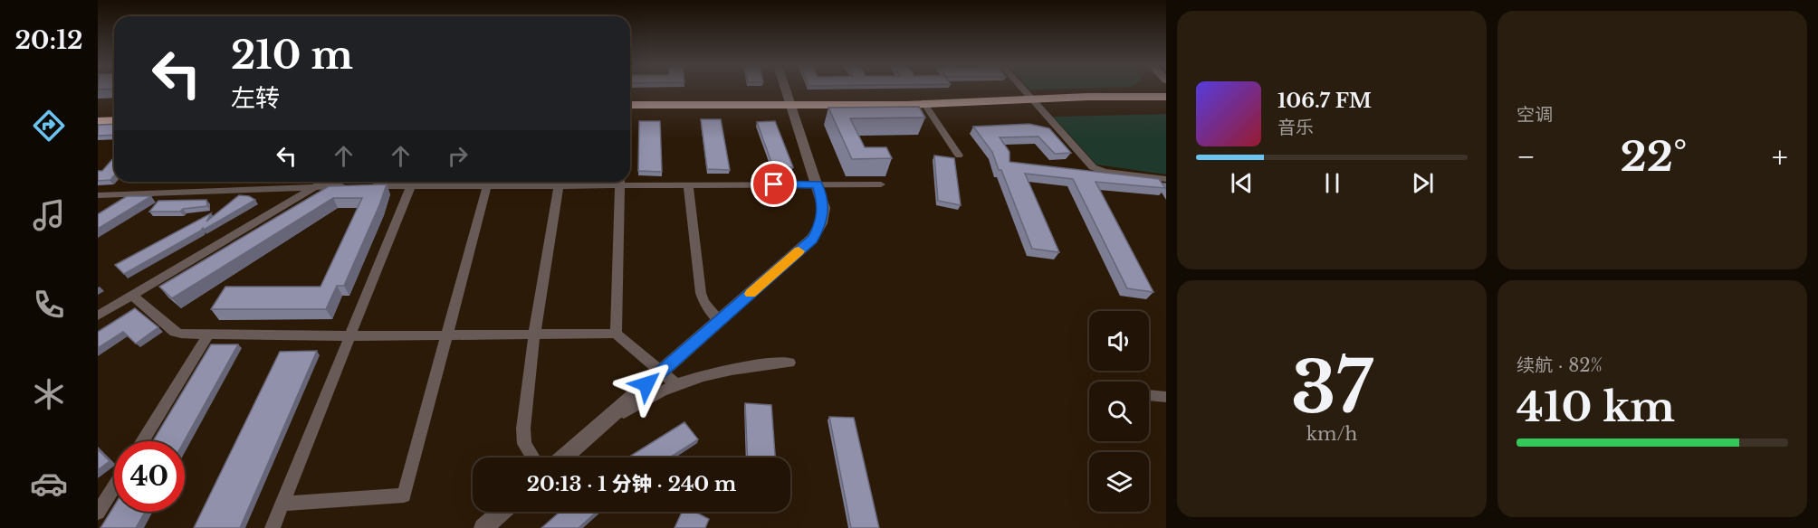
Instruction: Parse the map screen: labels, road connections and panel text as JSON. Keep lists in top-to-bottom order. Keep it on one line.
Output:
{"page":{"tabs":"20:12","tile":["空调",["37","km/h"],["续航 · 82%","410 km"]],"turn":["210 m","左转"],"song":["106.7 FM","音乐"],"heat":["−","22°","+"],"limit":"40","trip":"20:13 · 1 分钟 · 240 m"}}
